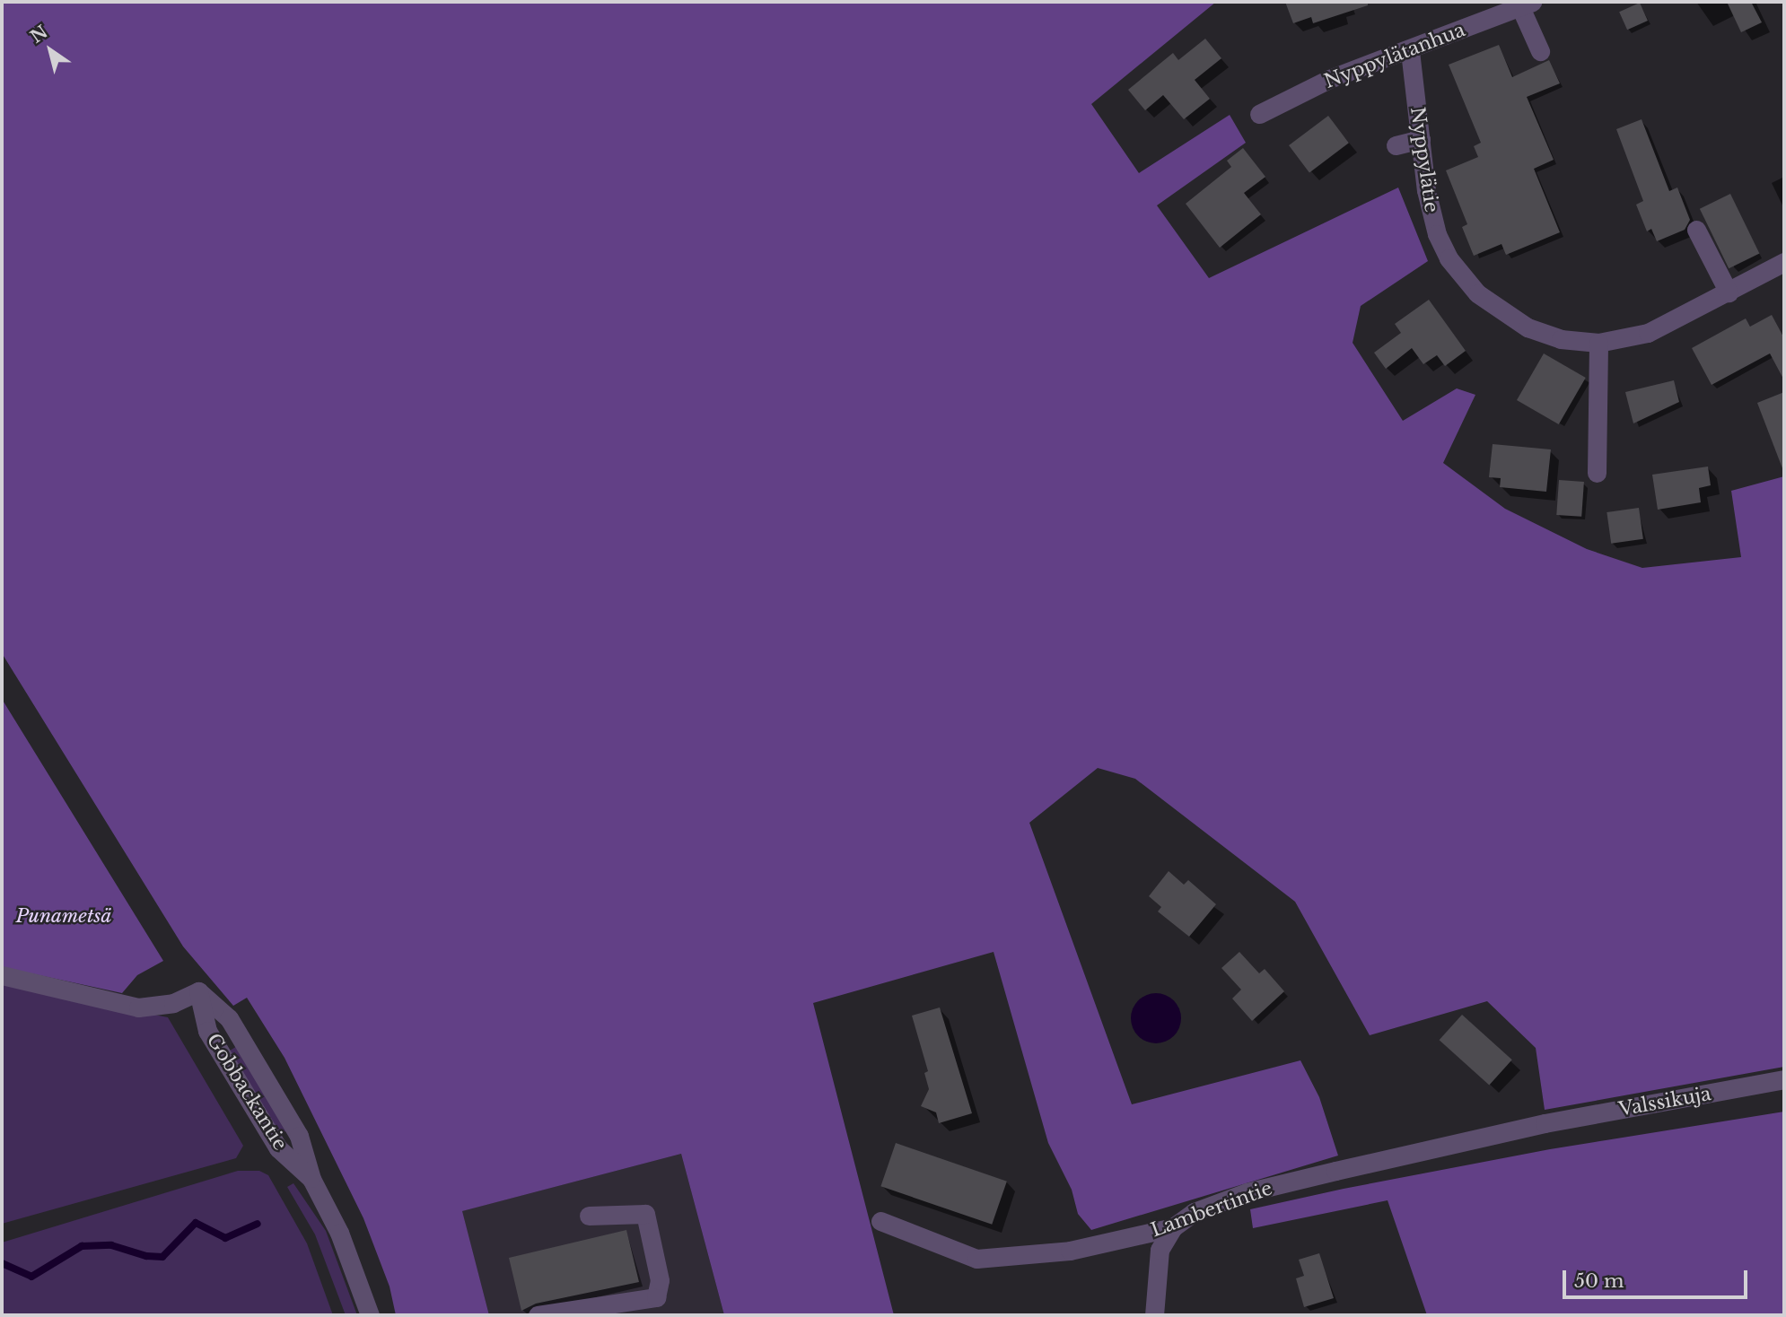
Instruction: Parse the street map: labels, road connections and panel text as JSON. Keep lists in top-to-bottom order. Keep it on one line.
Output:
{"streets":{"street":["Nyppylätanhua","Nyppylätie","Gobbackantie","Valssikuja","Lambertintie"]},"crossings":[["Nyppylätanhua","Nyppylätie"],["Valssikuja","Lambertintie"]],"parks":["Punametsä"],"scale_bar":"50 m","north":"top left"}
